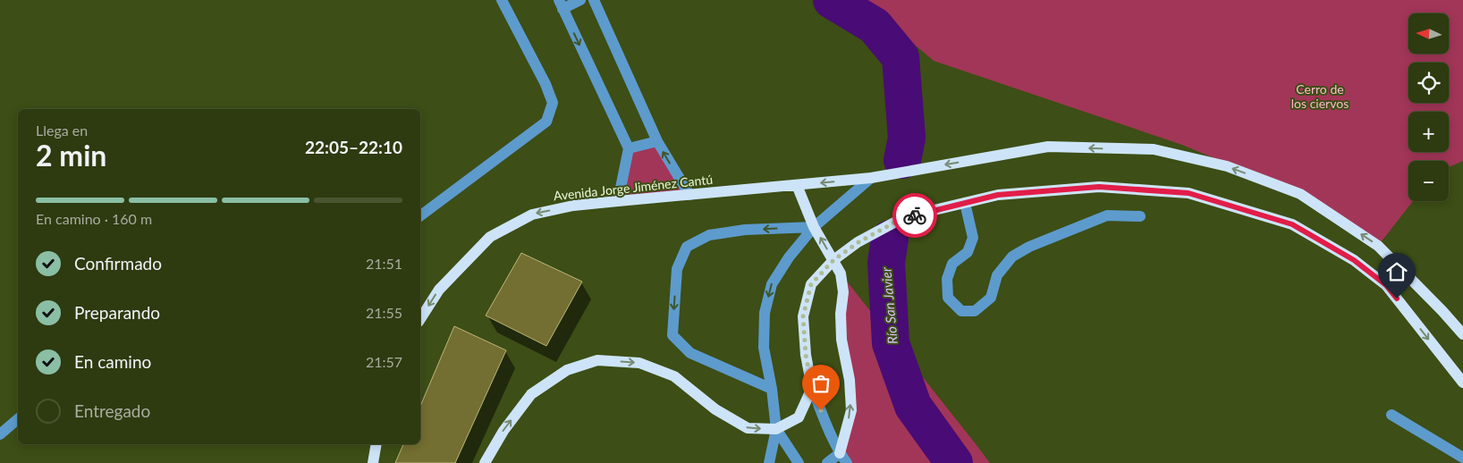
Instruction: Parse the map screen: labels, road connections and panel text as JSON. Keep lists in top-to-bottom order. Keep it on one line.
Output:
{"streets":{"main road":["Avenida Jorge Jiménez Cantú"]},"one_way":["Avenida Jorge Jiménez Cantú"],"water":["Río San Javier"],"parks":["Cerro de los ciervos"],"north":"left","page":{"map_buttons":["+","−"],"heading":["2 min","Llega en","22:05–22:10"],"bar":"En camino · 160 m","list":[["Confirmado","21:51"],["Preparando","21:55"],["En camino","21:57"],"Entregado"]}}
